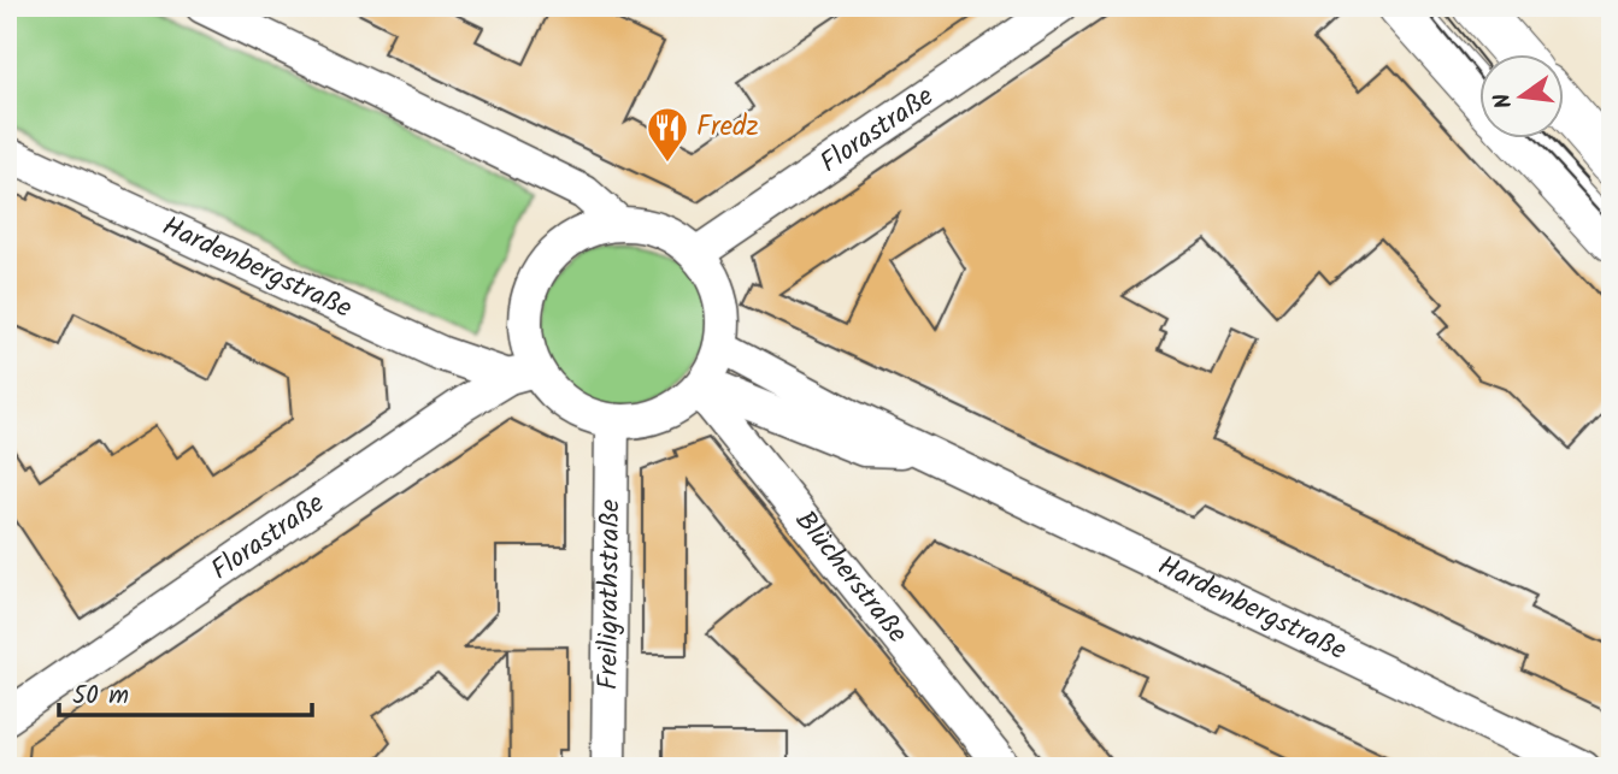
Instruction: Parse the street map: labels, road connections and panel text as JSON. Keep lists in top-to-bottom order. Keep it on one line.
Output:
{"streets":{"street":["Florastraße","Hardenbergstraße","Blücherstraße","Freiligrathstraße"]},"crossings":[["Florastraße","Hardenbergstraße"],["Florastraße","Blücherstraße"],["Florastraße","Freiligrathstraße"],["Hardenbergstraße","Blücherstraße"],["Hardenbergstraße","Freiligrathstraße"],["Blücherstraße","Freiligrathstraße"]],"places":{"restaurant":["Fredz"]},"scale_bar":"50 m","north":"left"}
